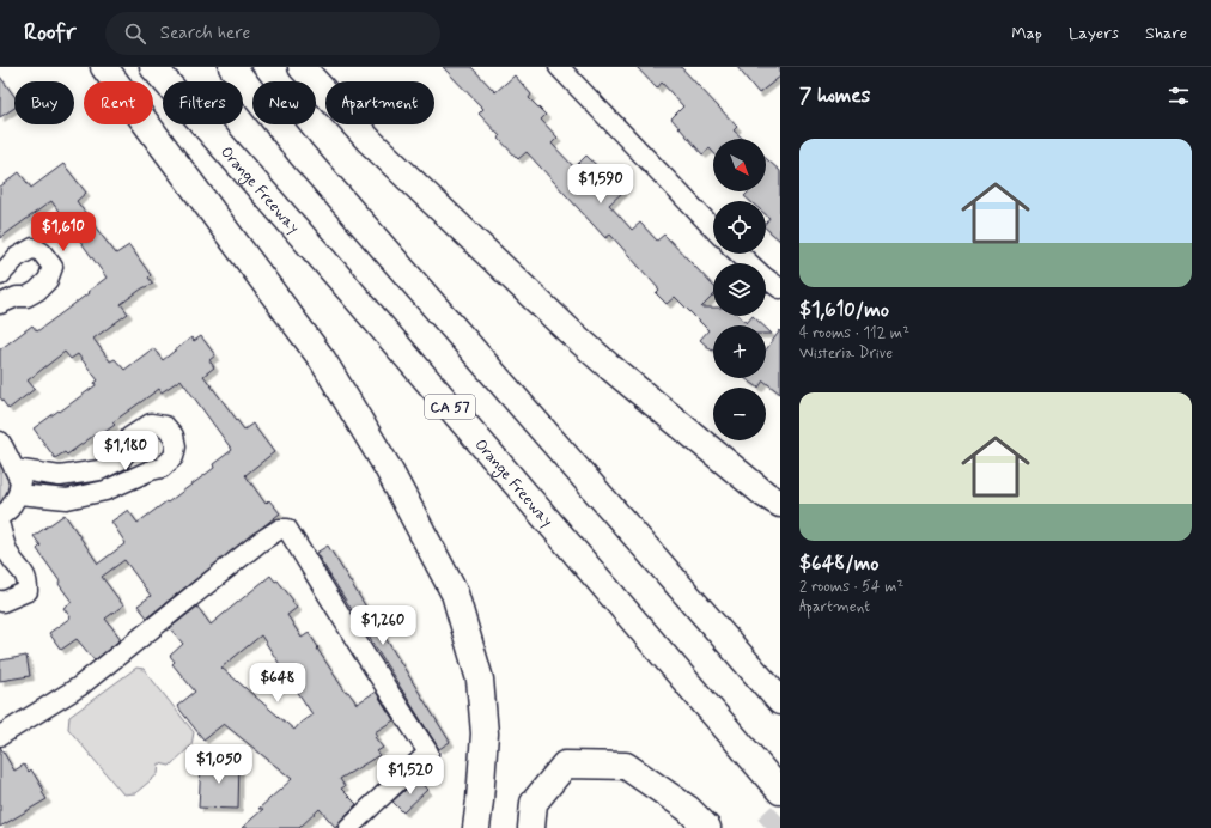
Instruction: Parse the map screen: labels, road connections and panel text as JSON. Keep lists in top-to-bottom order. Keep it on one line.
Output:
{"streets":{"highway":["Orange Freeway","CA 57"]},"north":"bottom right","page":{"header":"Roofr","search":"Search here","nav":["Map","Layers","Share"],"heading":"7 homes","chip":["Buy","Rent","Filters","New","Apartment"],"list":[{"name":"$1,610/mo","note":"4 rooms · 112 m² · Wisteria Drive"},{"name":"$648/mo","note":"2 rooms · 54 m² · Apartment"}],"map_buttons":["+","−"],"price":["$1,590","$1,610","$1,180","$1,260","$648","$1,050","$1,520"]}}
